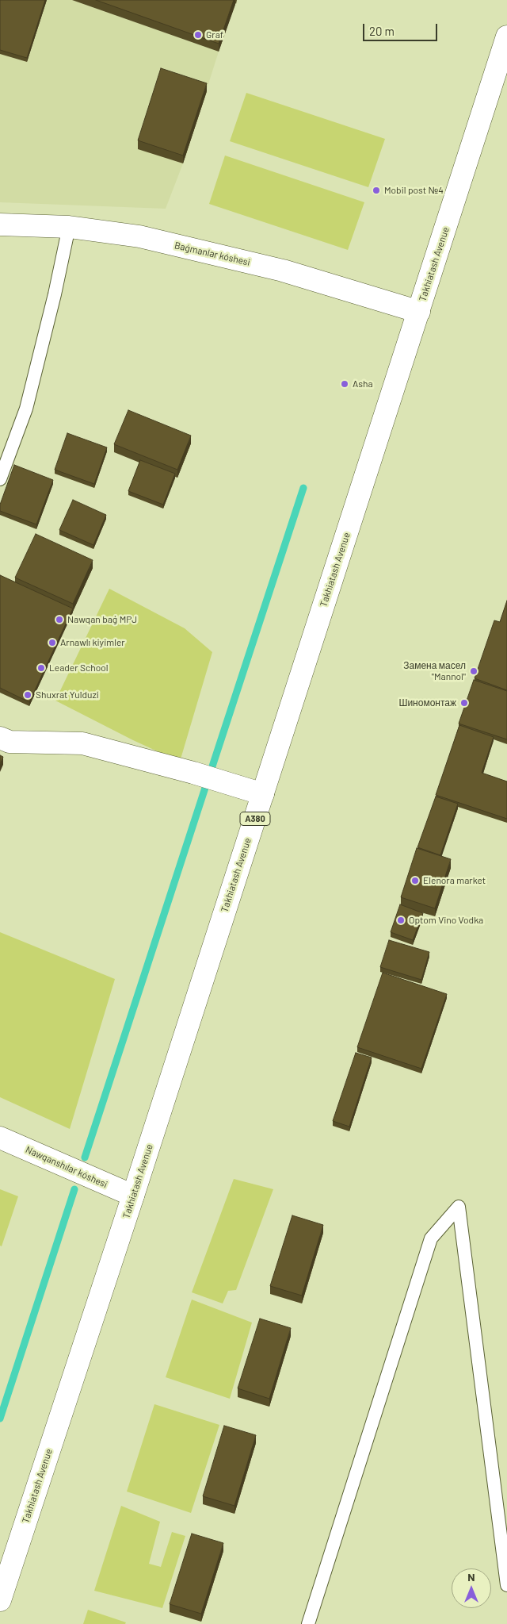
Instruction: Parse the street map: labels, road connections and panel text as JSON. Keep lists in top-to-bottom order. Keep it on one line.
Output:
{"streets":{"main road":["Baǵmanlar kóshesi","Takhiatash Avenue","A380","Nawqanshılar kóshesi"]},"crossings":[["Baǵmanlar kóshesi","Takhiatash Avenue"],["Takhiatash Avenue","Nawqanshılar kóshesi"]],"places":["Graf","Mobil post №4","Asha","Nawqan baǵ MPJ","Arnawlı kiyimler","Leader School","Замена масел \"Mannol\"","Shuxrat Yulduzi","Шиномонтаж","Elenora market","Optom Vino Vodka"],"scale_bar":"20 m","north":"top"}
